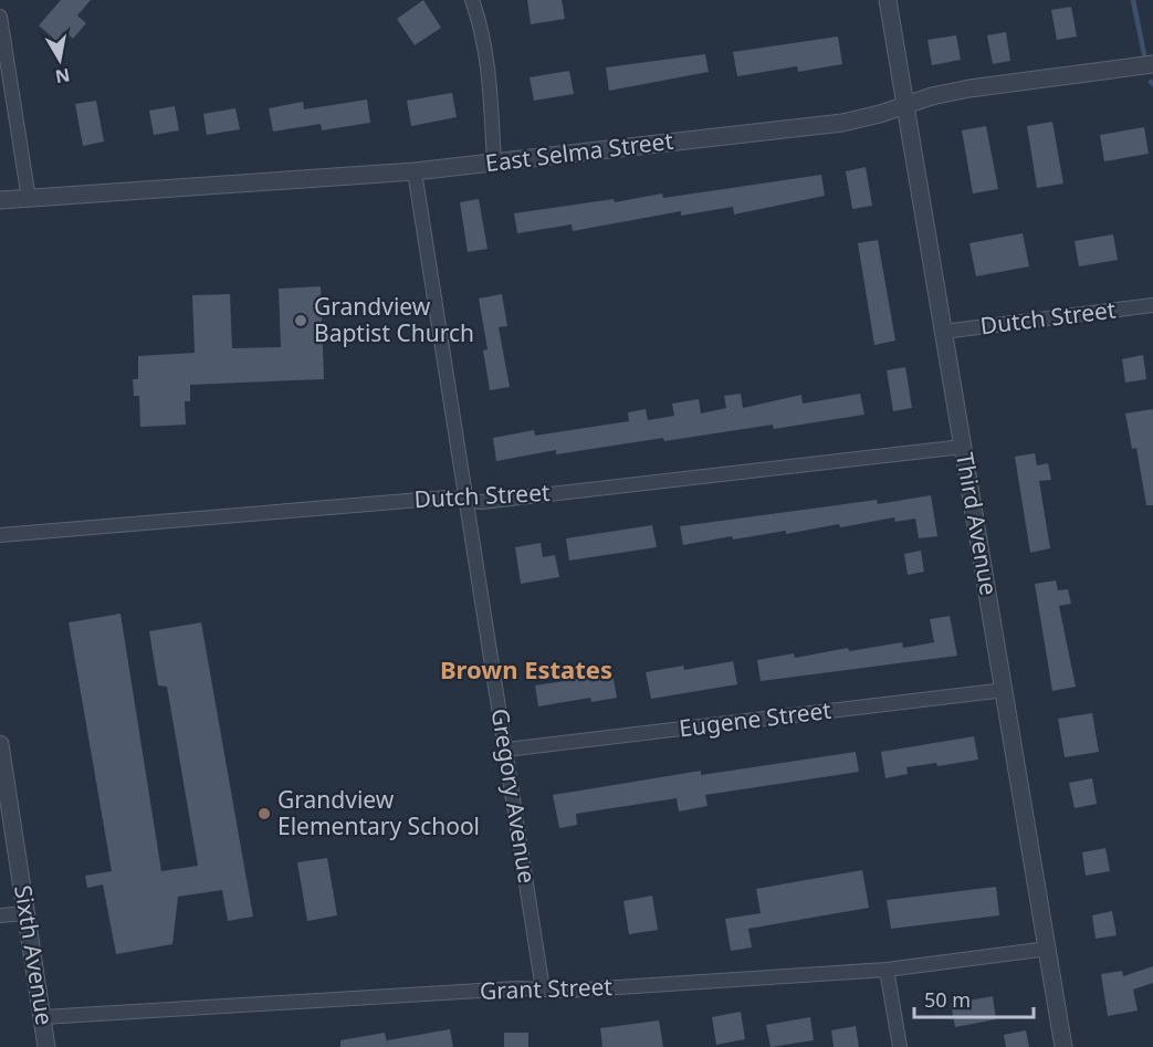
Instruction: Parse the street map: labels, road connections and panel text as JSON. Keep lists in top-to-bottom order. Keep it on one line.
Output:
{"streets":{"street":["East Selma Street","Dutch Street","Third Avenue","Eugene Street","Gregory Avenue","Sixth Avenue","Grant Street"]},"crossings":[["East Selma Street","Third Avenue"],["East Selma Street","Gregory Avenue"],["Dutch Street","Third Avenue"],["Dutch Street","Gregory Avenue"],["Third Avenue","Eugene Street"],["Third Avenue","Grant Street"],["Eugene Street","Gregory Avenue"],["Gregory Avenue","Grant Street"],["Sixth Avenue","Grant Street"]],"districts":["Brown Estates"],"places":["Grandview Baptist Church","Grandview Elementary School"],"scale_bar":"50 m","north":"bottom"}
